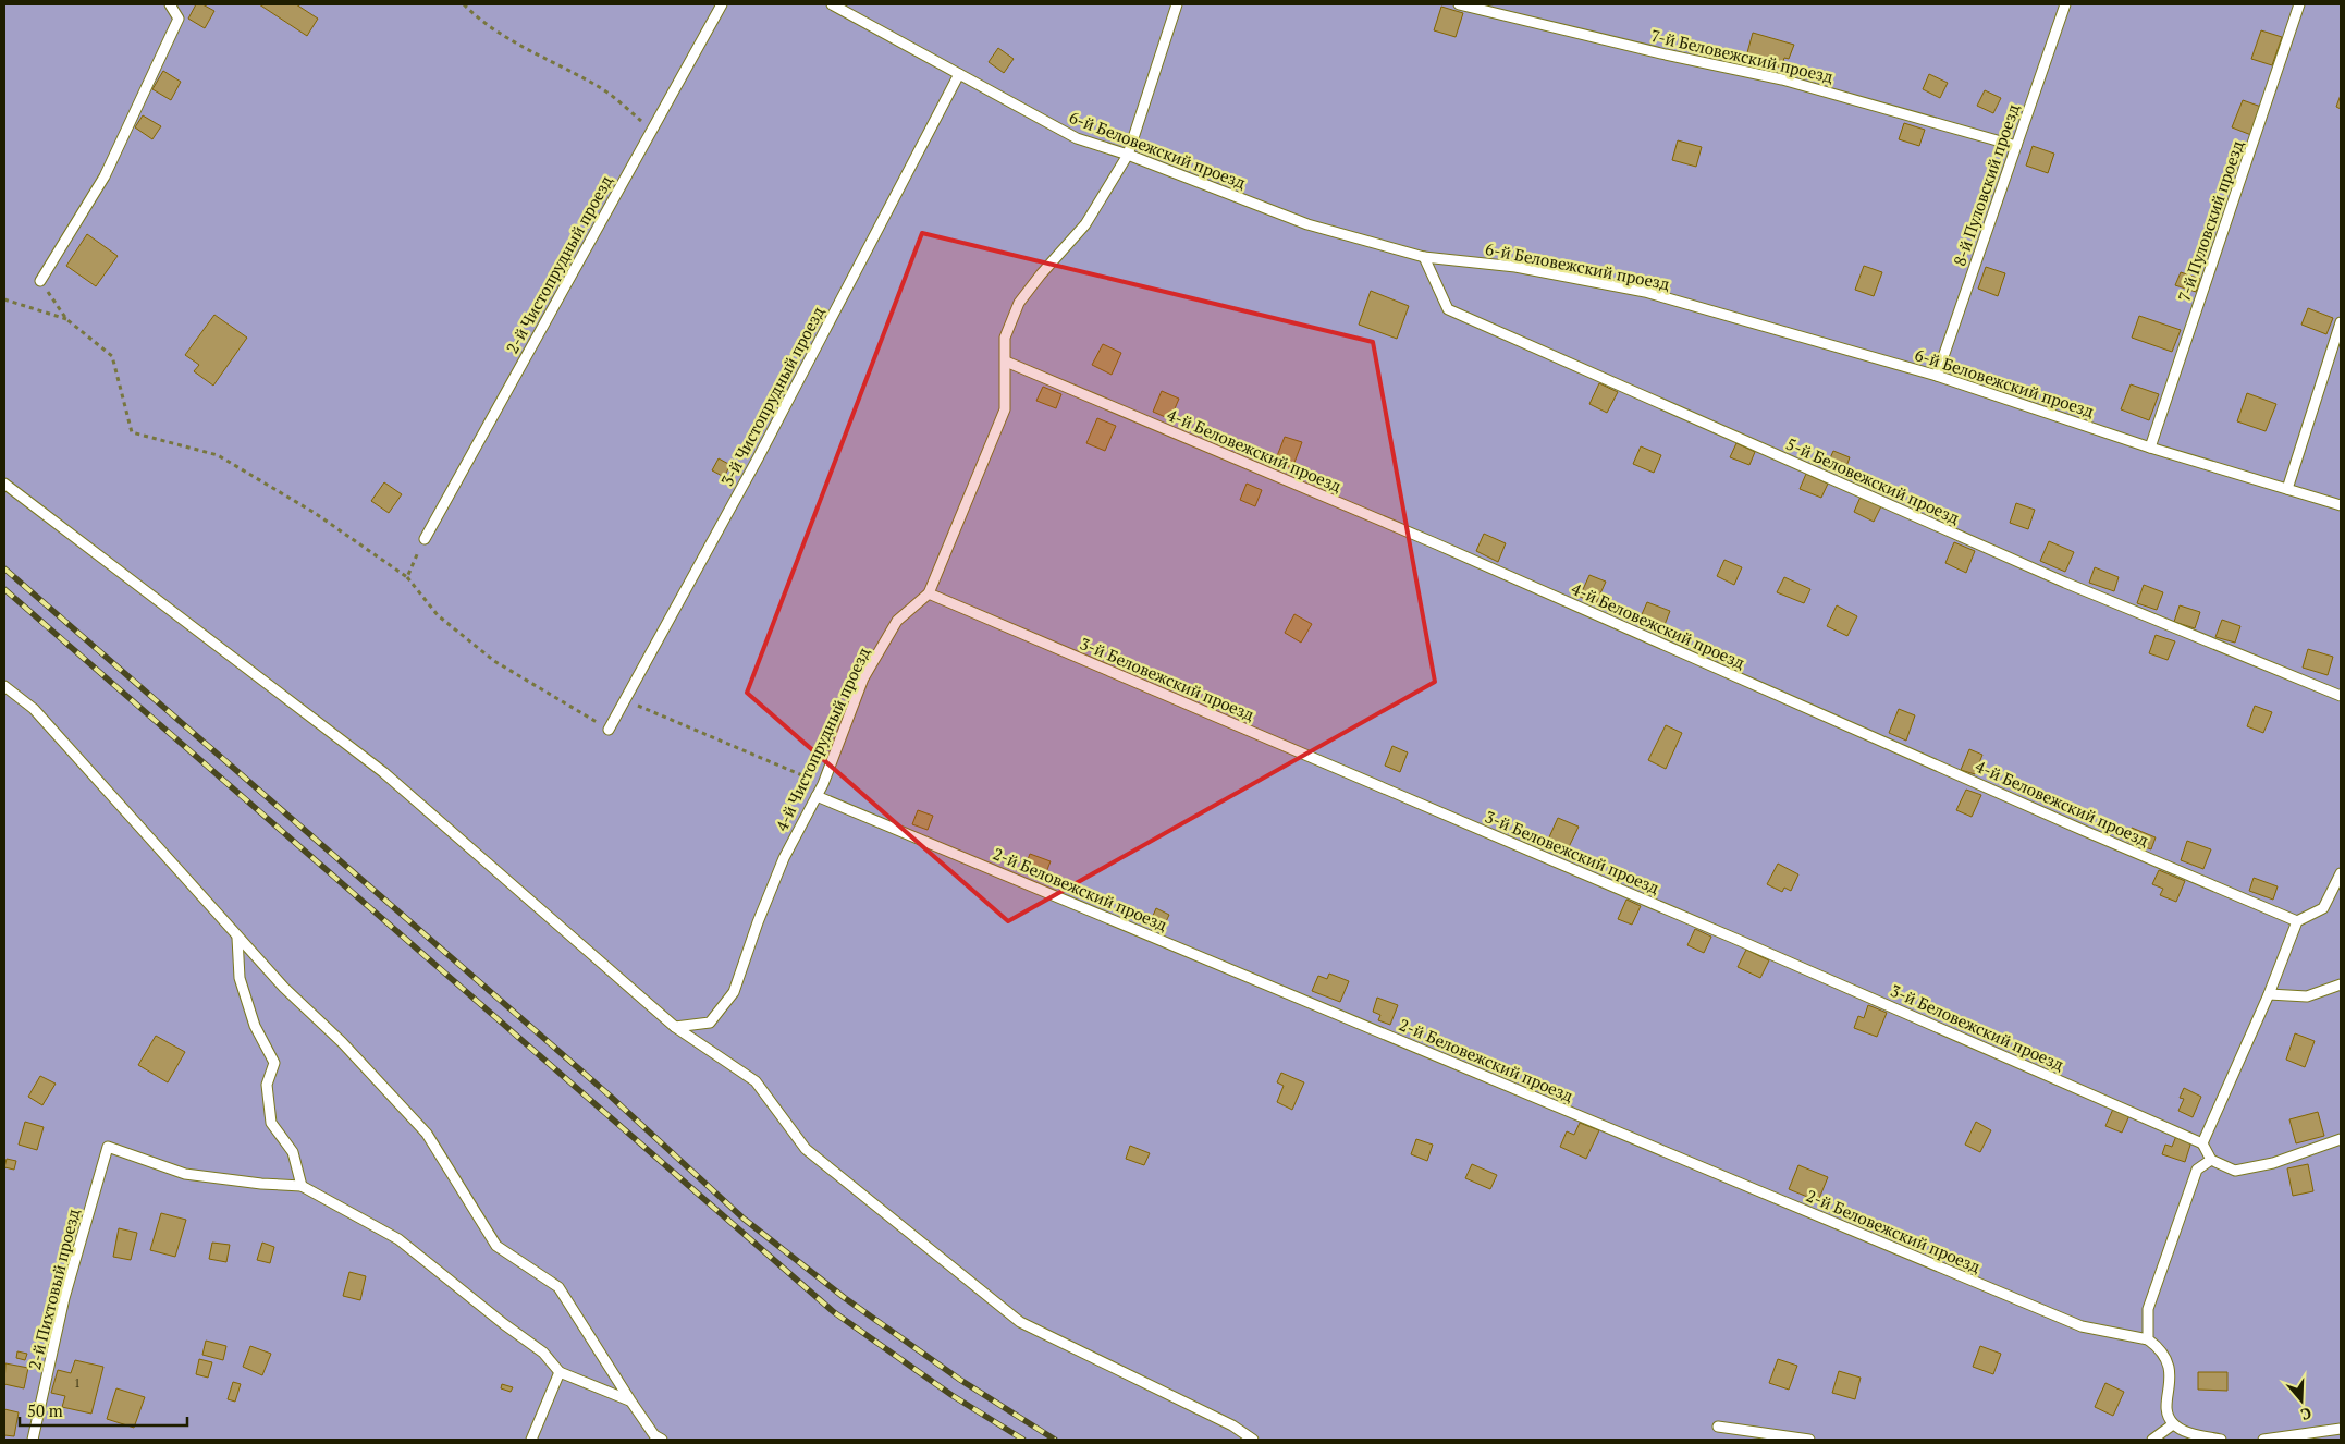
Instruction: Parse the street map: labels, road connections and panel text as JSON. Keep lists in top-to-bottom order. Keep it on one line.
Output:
{"streets":{"lane":["7-й Беловежский проезд","6-й Беловежский проезд","8-й Пуловский проезд","7-й Пуловский проезд","2-й Чистопрудный проезд","3-й Чистопрудный проезд","4-й Беловежский проезд","5-й Беловежский проезд","3-й Беловежский проезд","4-й Чистопрудный проезд","2-й Беловежский проезд","2-й Пихтовый проезд"]},"crossings":[["7-й Беловежский проезд","8-й Пуловский проезд"],["6-й Беловежский проезд","8-й Пуловский проезд"],["6-й Беловежский проезд","7-й Пуловский проезд"],["6-й Беловежский проезд","3-й Чистопрудный проезд"],["6-й Беловежский проезд","5-й Беловежский проезд"],["6-й Беловежский проезд","4-й Чистопрудный проезд"],["4-й Беловежский проезд","4-й Чистопрудный проезд"],["3-й Беловежский проезд","4-й Чистопрудный проезд"],["4-й Чистопрудный проезд","2-й Беловежский проезд"]],"house_numbers":["1"],"scale_bar":"50 m","north":"bottom"}
